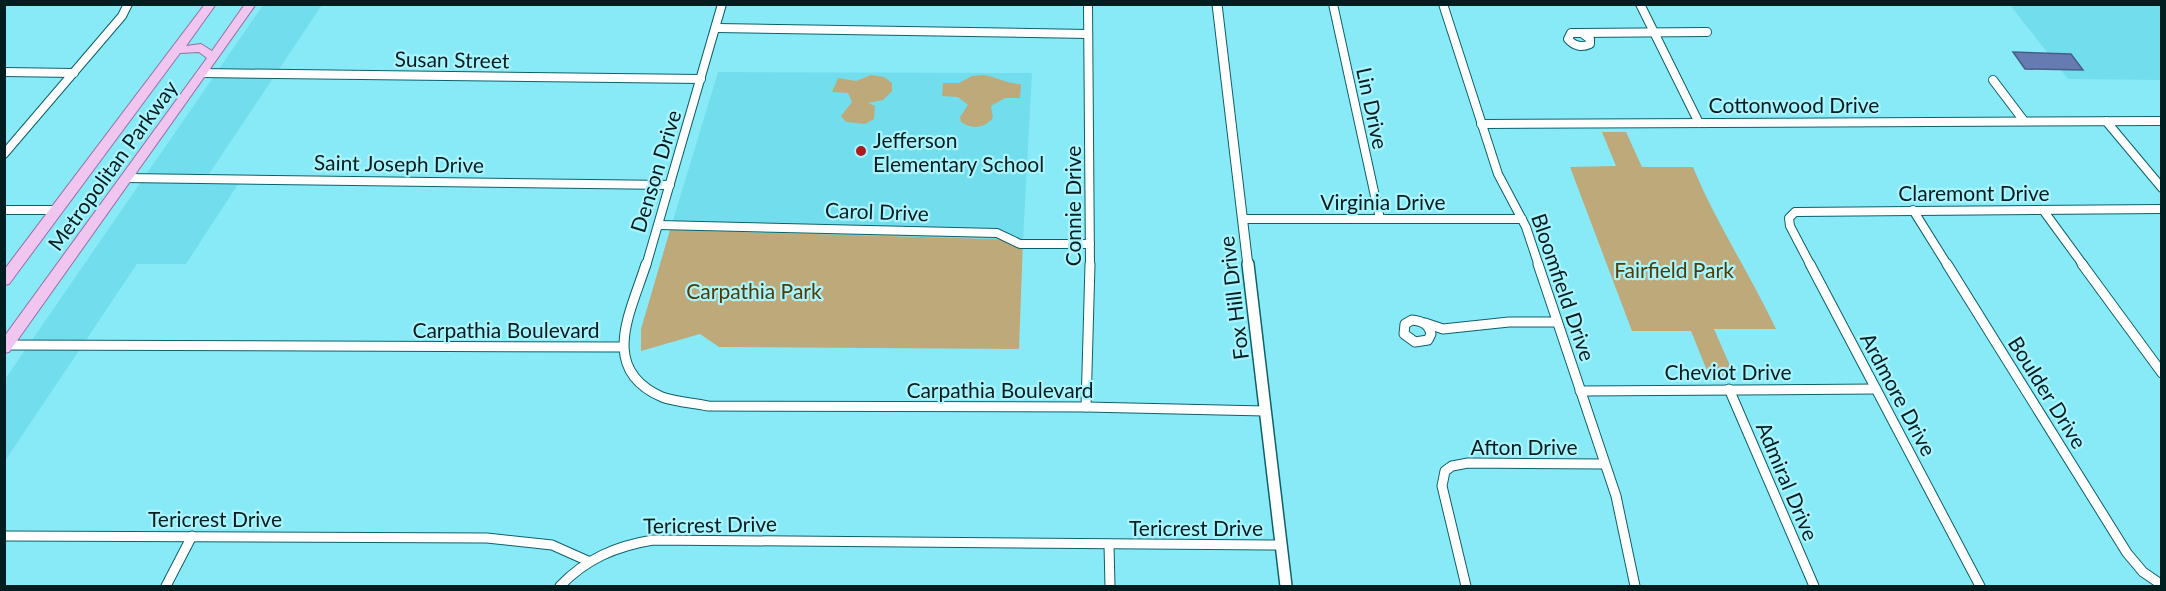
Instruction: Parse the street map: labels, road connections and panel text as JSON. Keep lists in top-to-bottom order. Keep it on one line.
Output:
{"streets":{"main road":["Metropolitan Parkway"],"street":["Susan Street","Cottonwood Drive","Lin Drive","Saint Joseph Drive","Denson Drive","Claremont Drive","Virginia Drive","Connie Drive","Carol Drive","Bloomfield Drive","Fox Hill Drive","Carpathia Boulevard","Cheviot Drive","Boulder Drive","Ardmore Drive","Afton Drive","Admiral Drive","Tericrest Drive"]},"crossings":[["Susan Street","Metropolitan Parkway"],["Susan Street","Denson Drive"],["Cottonwood Drive","Bloomfield Drive"],["Lin Drive","Virginia Drive"],["Saint Joseph Drive","Metropolitan Parkway"],["Saint Joseph Drive","Denson Drive"],["Metropolitan Parkway","Carpathia Boulevard"],["Denson Drive","Carol Drive"],["Denson Drive","Carpathia Boulevard"],["Claremont Drive","Boulder Drive"],["Claremont Drive","Ardmore Drive"],["Virginia Drive","Bloomfield Drive"],["Virginia Drive","Fox Hill Drive"],["Connie Drive","Carol Drive"],["Connie Drive","Carpathia Boulevard"],["Bloomfield Drive","Cheviot Drive"],["Bloomfield Drive","Afton Drive"],["Fox Hill Drive","Carpathia Boulevard"],["Fox Hill Drive","Tericrest Drive"],["Cheviot Drive","Ardmore Drive"],["Cheviot Drive","Admiral Drive"]],"parks":["Fairfield Park","Carpathia Park"],"places":["Jefferson Elementary School"]}
